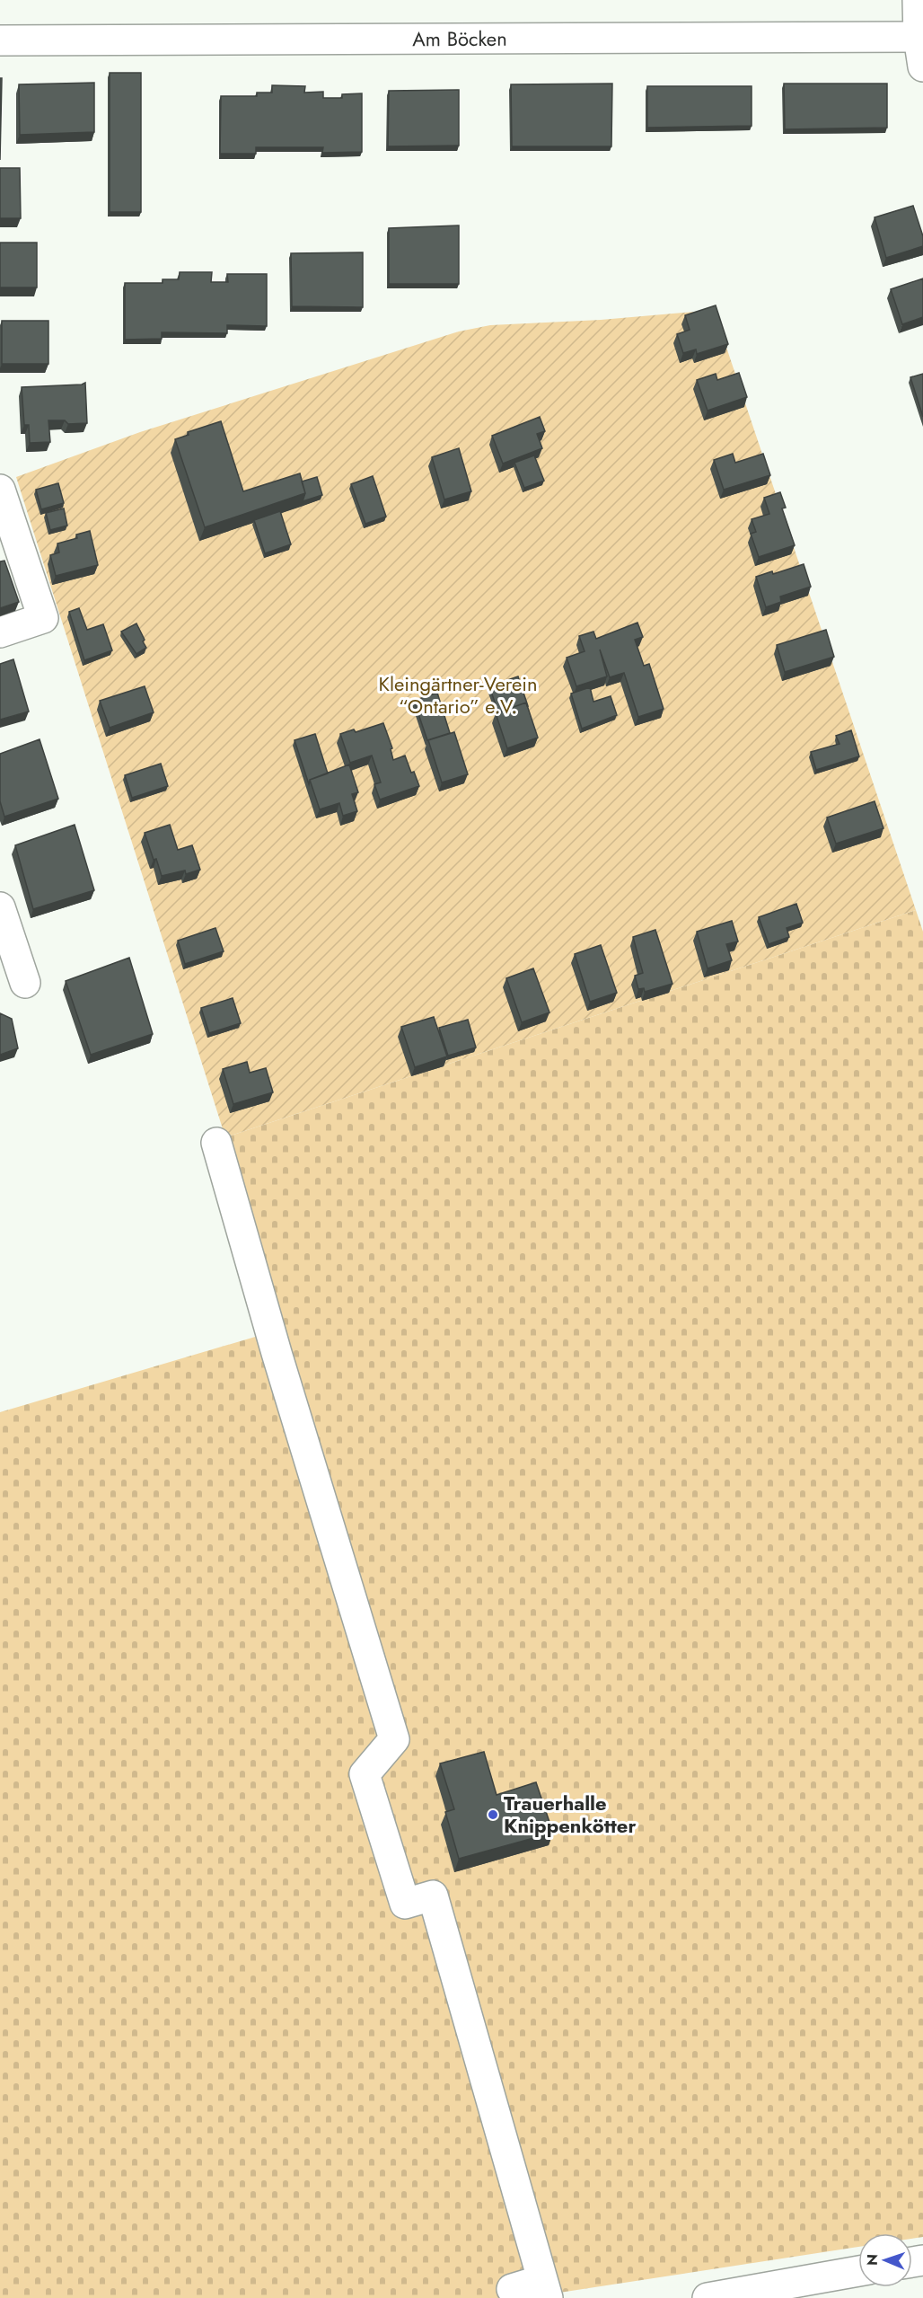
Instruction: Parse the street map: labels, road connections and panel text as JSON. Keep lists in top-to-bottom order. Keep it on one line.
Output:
{"streets":{"street":["Am Böcken"]},"parks":["Kleingärtner-Verein “Ontario” e.V."],"places":["Trauerhalle Knippenkötter"],"north":"left"}
